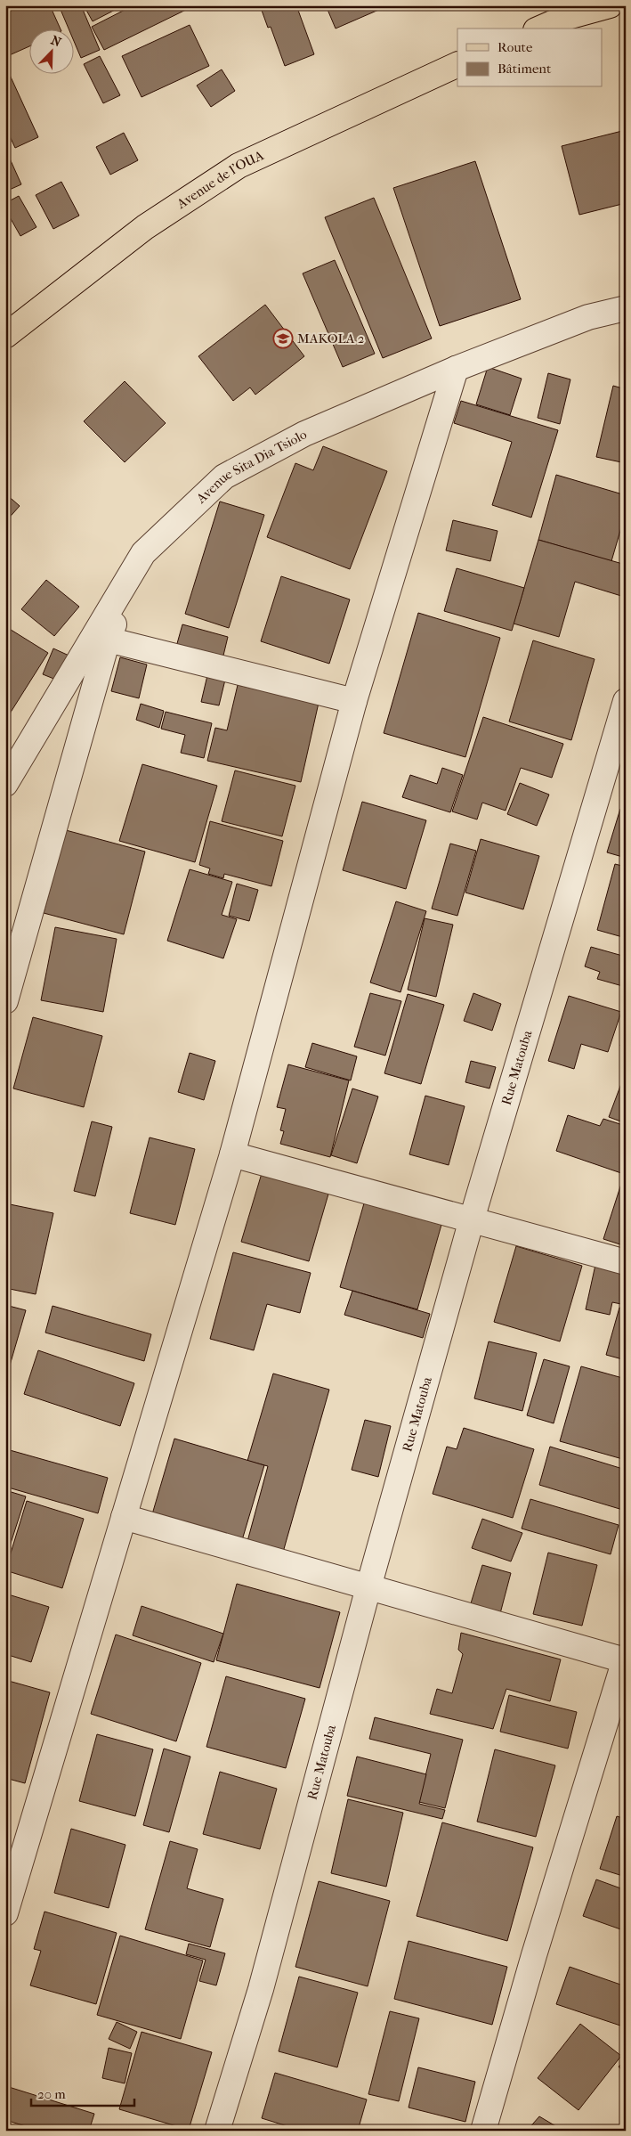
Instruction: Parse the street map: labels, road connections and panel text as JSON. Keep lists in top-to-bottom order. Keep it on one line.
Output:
{"streets":{"main road":["Avenue de l'OUA"],"street":["Avenue Sita Dia Tsiolo","Rue Matouba"]},"places":{"school or university":["MAKOLA 2"]},"legend":["Route","Bâtiment"],"scale_bar":"20 m","north":"top right"}
